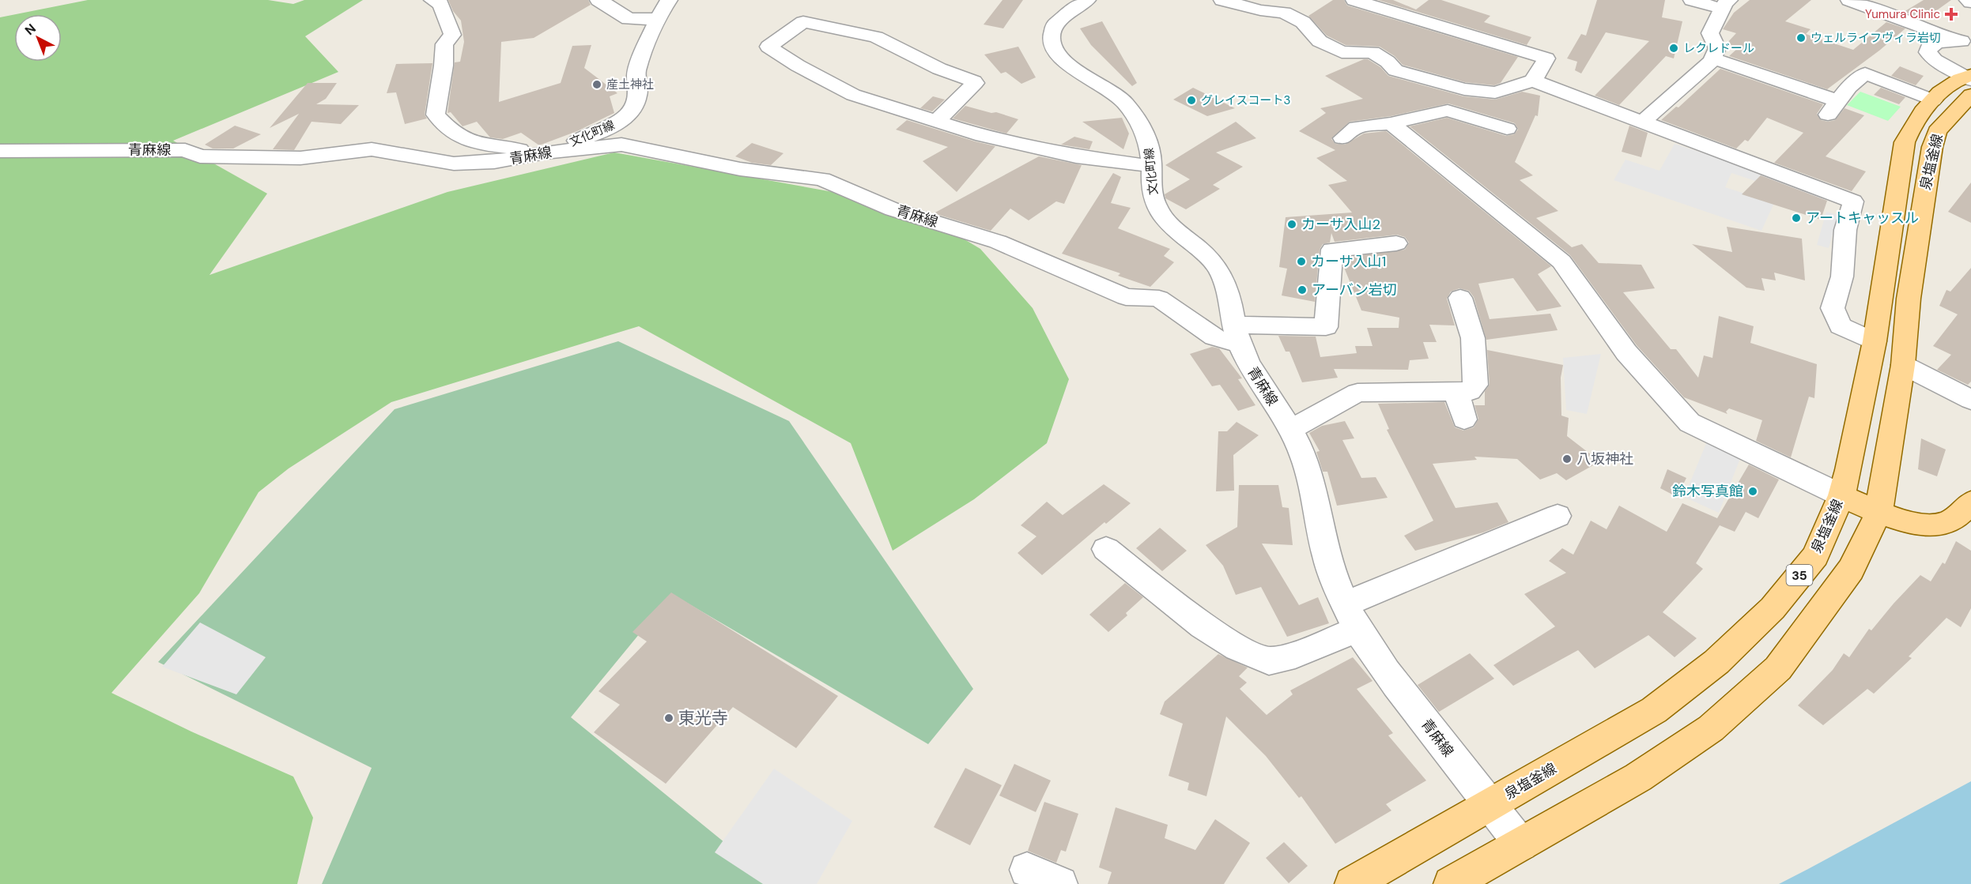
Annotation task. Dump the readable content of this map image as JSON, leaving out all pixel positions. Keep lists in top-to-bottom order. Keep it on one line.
{"streets":{"main road":["泉塩釜線","35"],"street":["文化町線","青麻線"]},"crossings":[["文化町線","青麻線"],["青麻線","泉塩釜線"]],"places":{"health":["Yumura Clinic"],"other":["ウェルライフヴィラ岩切","レクレドール","産土神社","グレイスコート3","アートキャッスル","カーサ入山2","カーサ入山1","アーバン岩切","八坂神社","鈴木写真館","東光寺"]},"north":"top left"}
